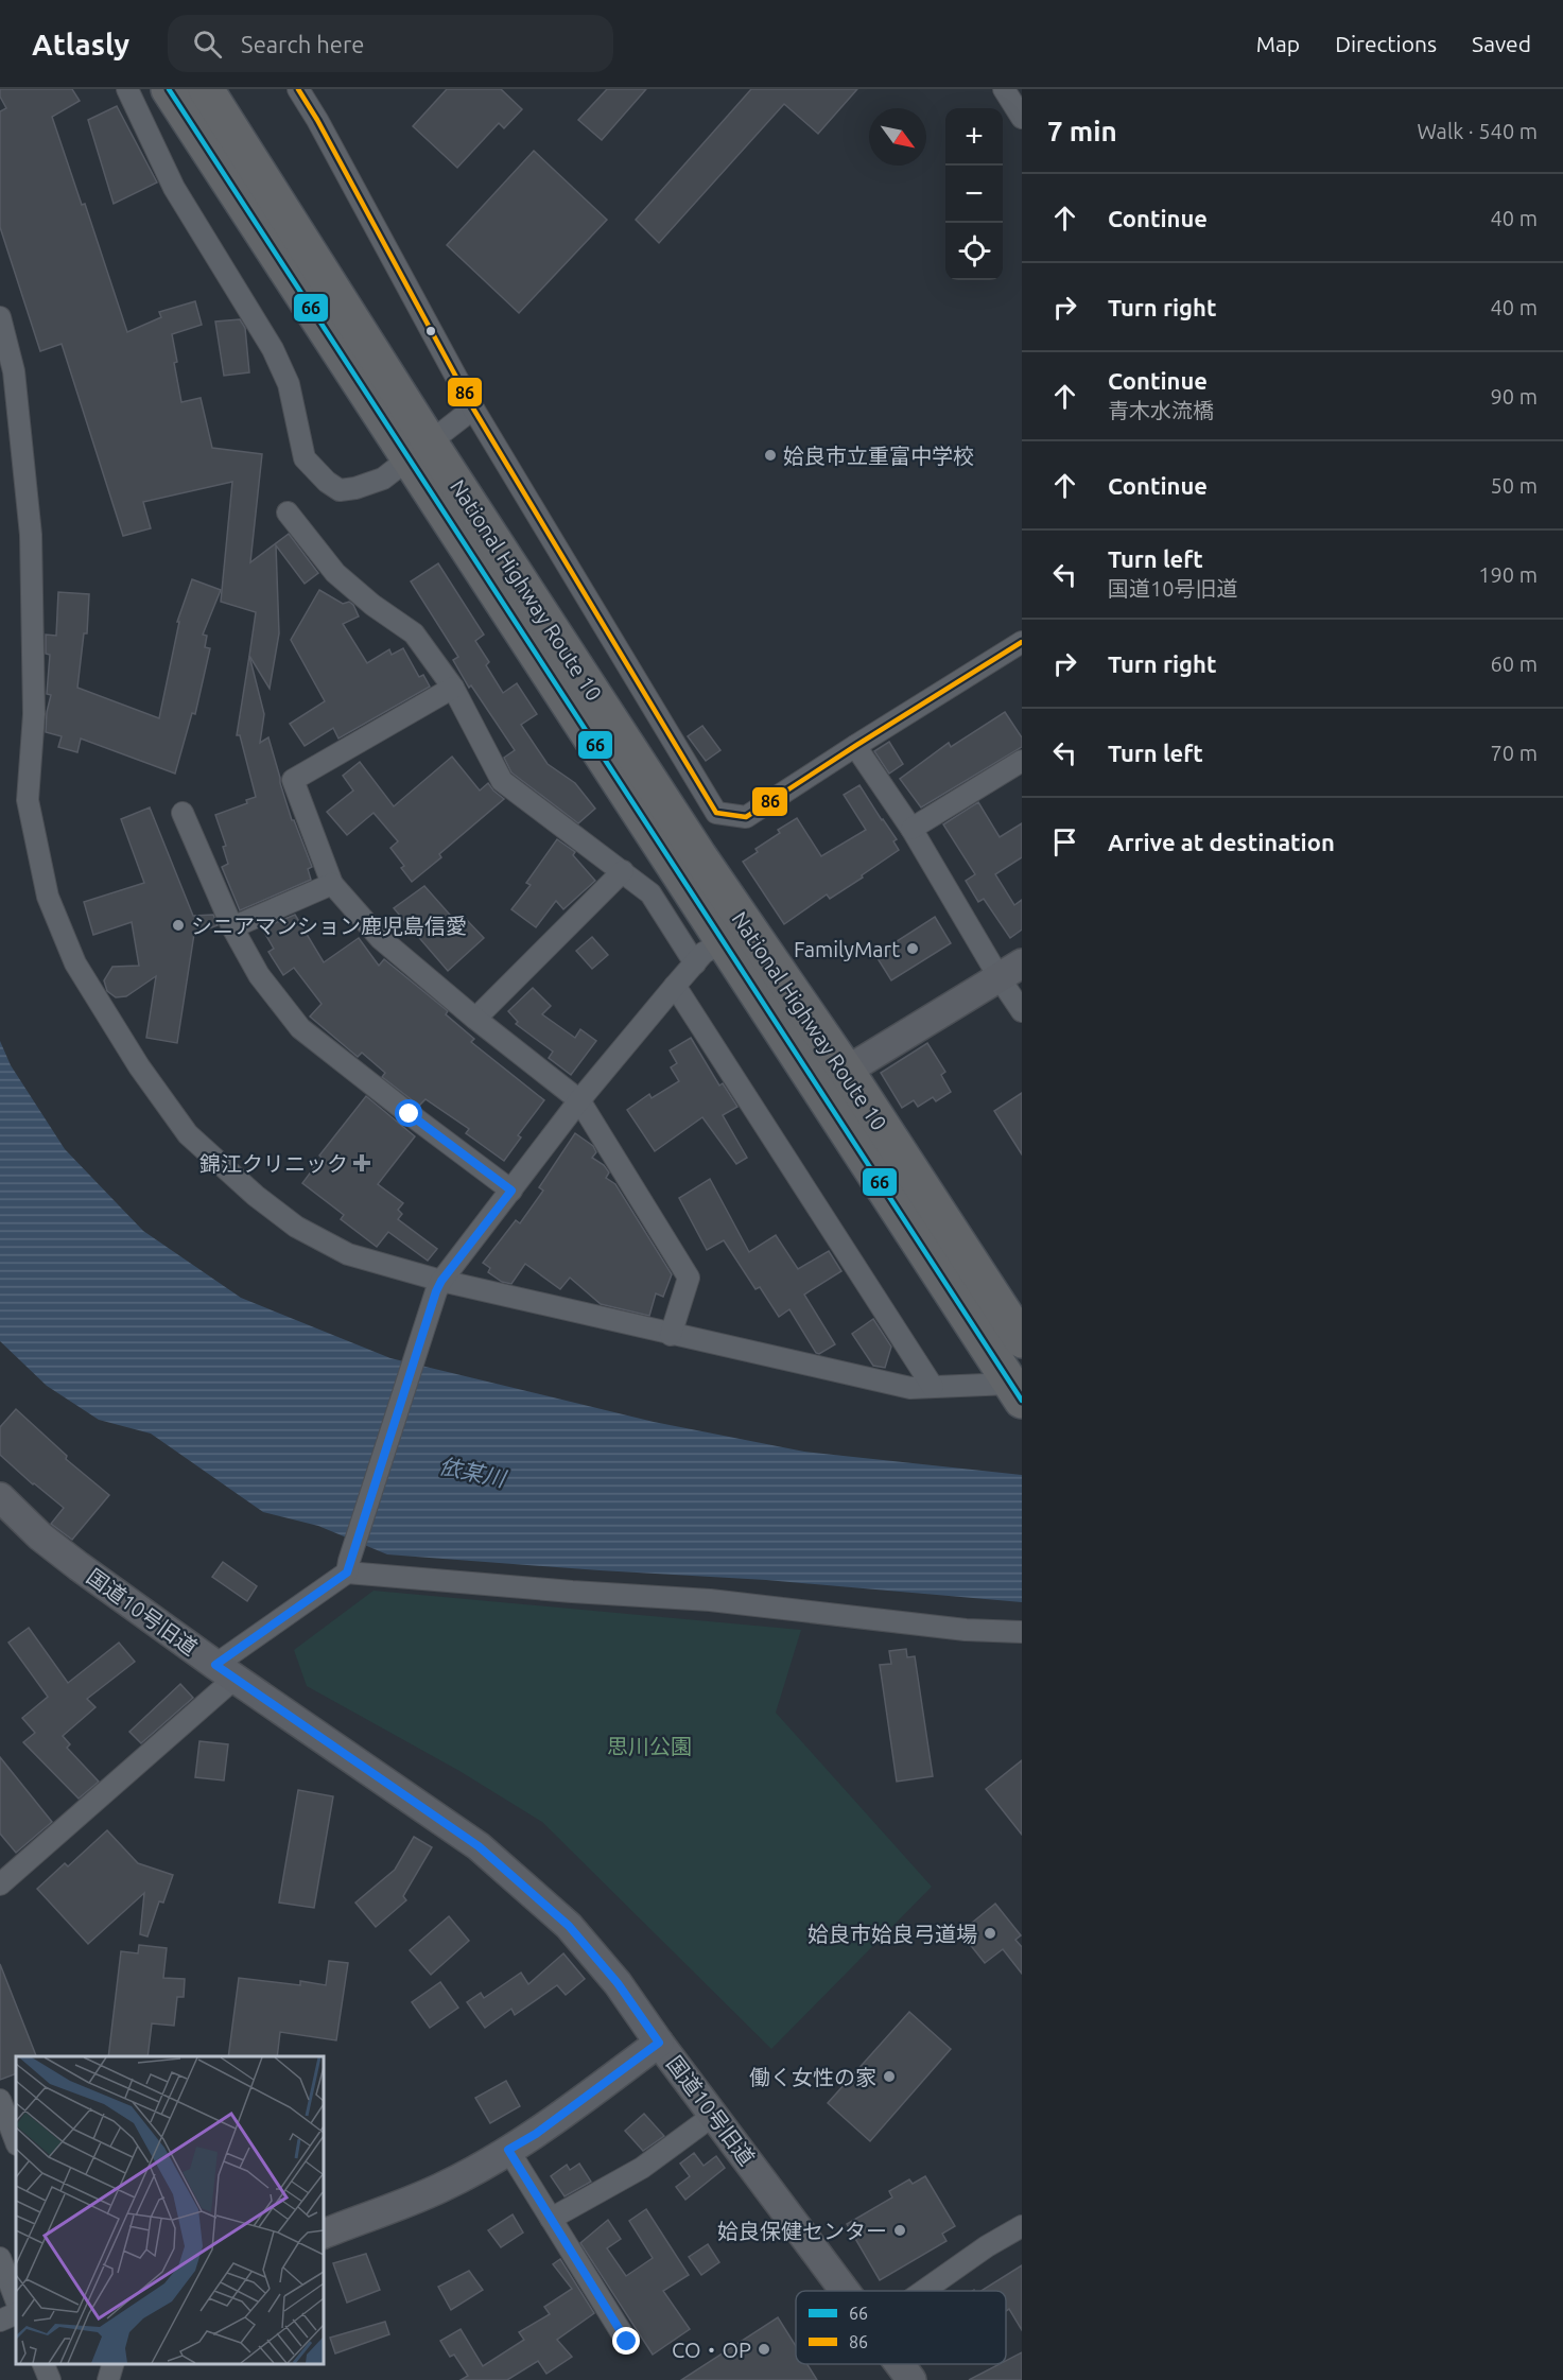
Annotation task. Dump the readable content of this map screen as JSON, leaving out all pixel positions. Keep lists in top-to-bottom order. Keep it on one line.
{"streets":{"highway":["National Highway Route 10"],"street":["国道10号旧道"]},"water":["依某川"],"parks":["思川公園"],"places":{"other":["姶良市立重富中学校","シニアマンション鹿児島信愛","FamilyMart","姶良市姶良弓道場","働く女性の家","姶良保健センター","CO・OP"],"health":["錦江クリニック"]},"lines":["transit line 66","transit line 86"],"legend":["66","86"],"north":"bottom right","page":{"header":"Atlasly","search":"Search here","nav":["Map","Directions","Saved"],"heading":["7 min","Walk · 540 m"],"map_buttons":["+","−"],"list":[["Continue","40 m"],["Turn right","40 m"],["Continue","青木水流橋","90 m"],["Continue","50 m"],["Turn left","国道10号旧道","190 m"],["Turn right","60 m"],["Turn left","70 m"],"Arrive at destination"]}}
